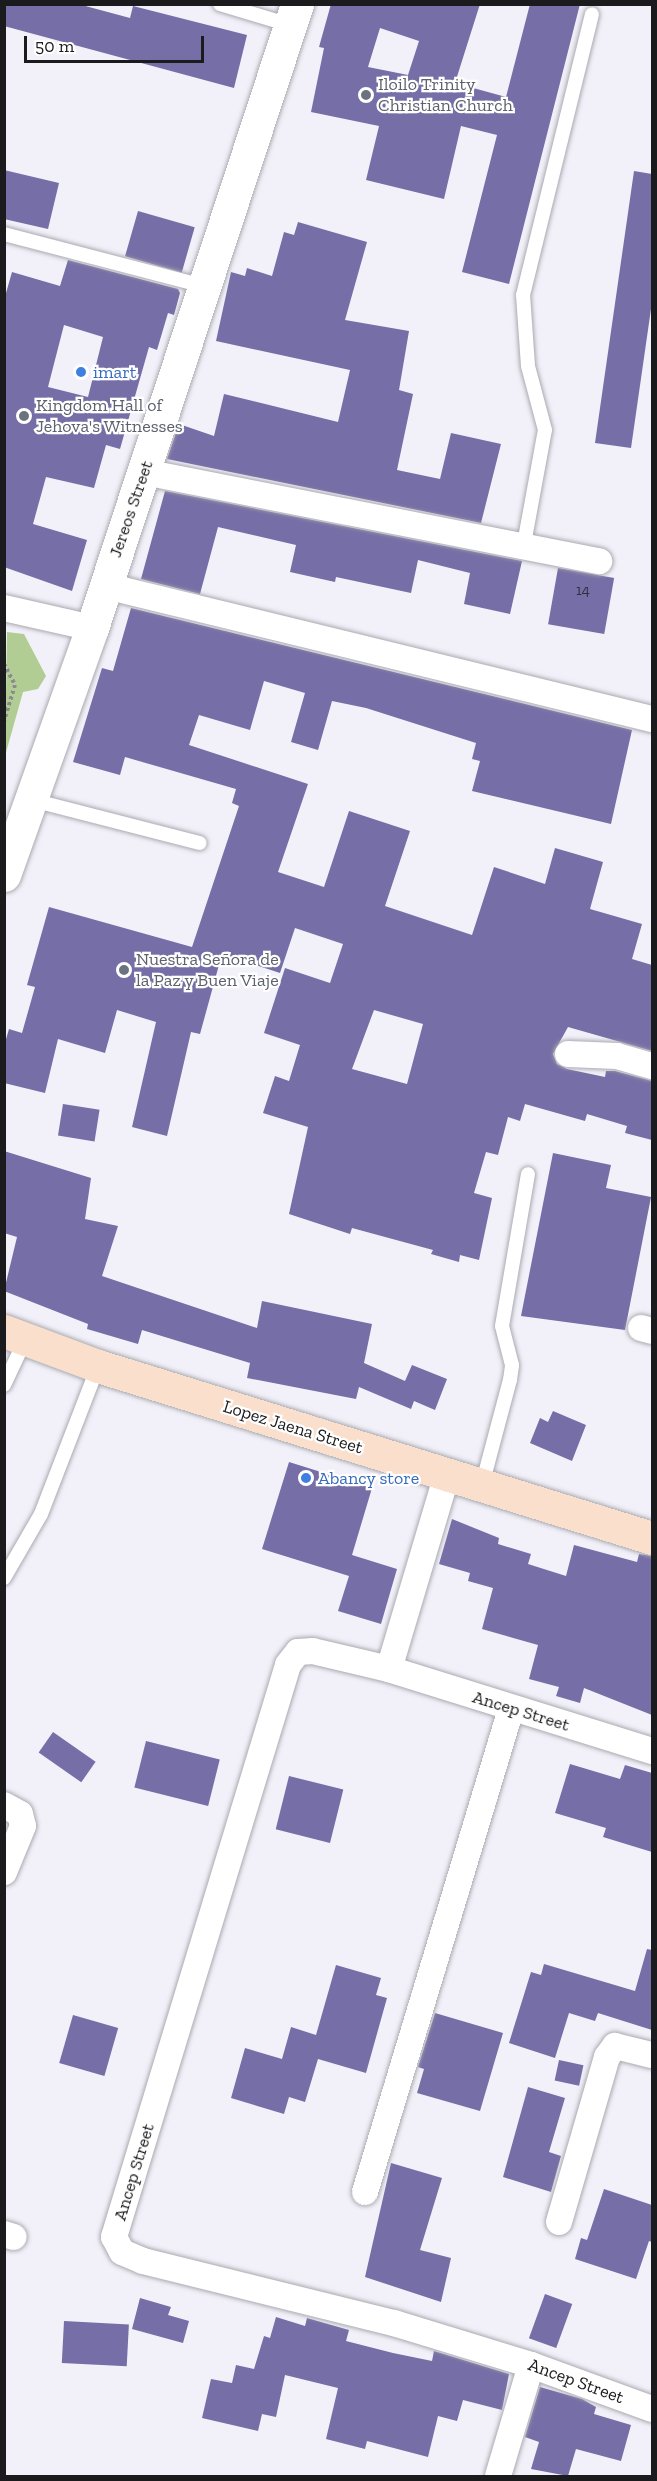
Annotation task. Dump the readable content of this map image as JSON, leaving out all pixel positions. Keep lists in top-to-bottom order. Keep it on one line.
{"streets":{"main road":["Lopez Jaena Street"],"street":["Jereos Street","Ancep Street"]},"places":["Iloilo Trinity Christian Church","imart","Kingdom Hall of Jehova's Witnesses","Nuestra Señora de la Paz y Buen Viaje","Abancy store"],"house_numbers":["14"],"scale_bar":"50 m"}
